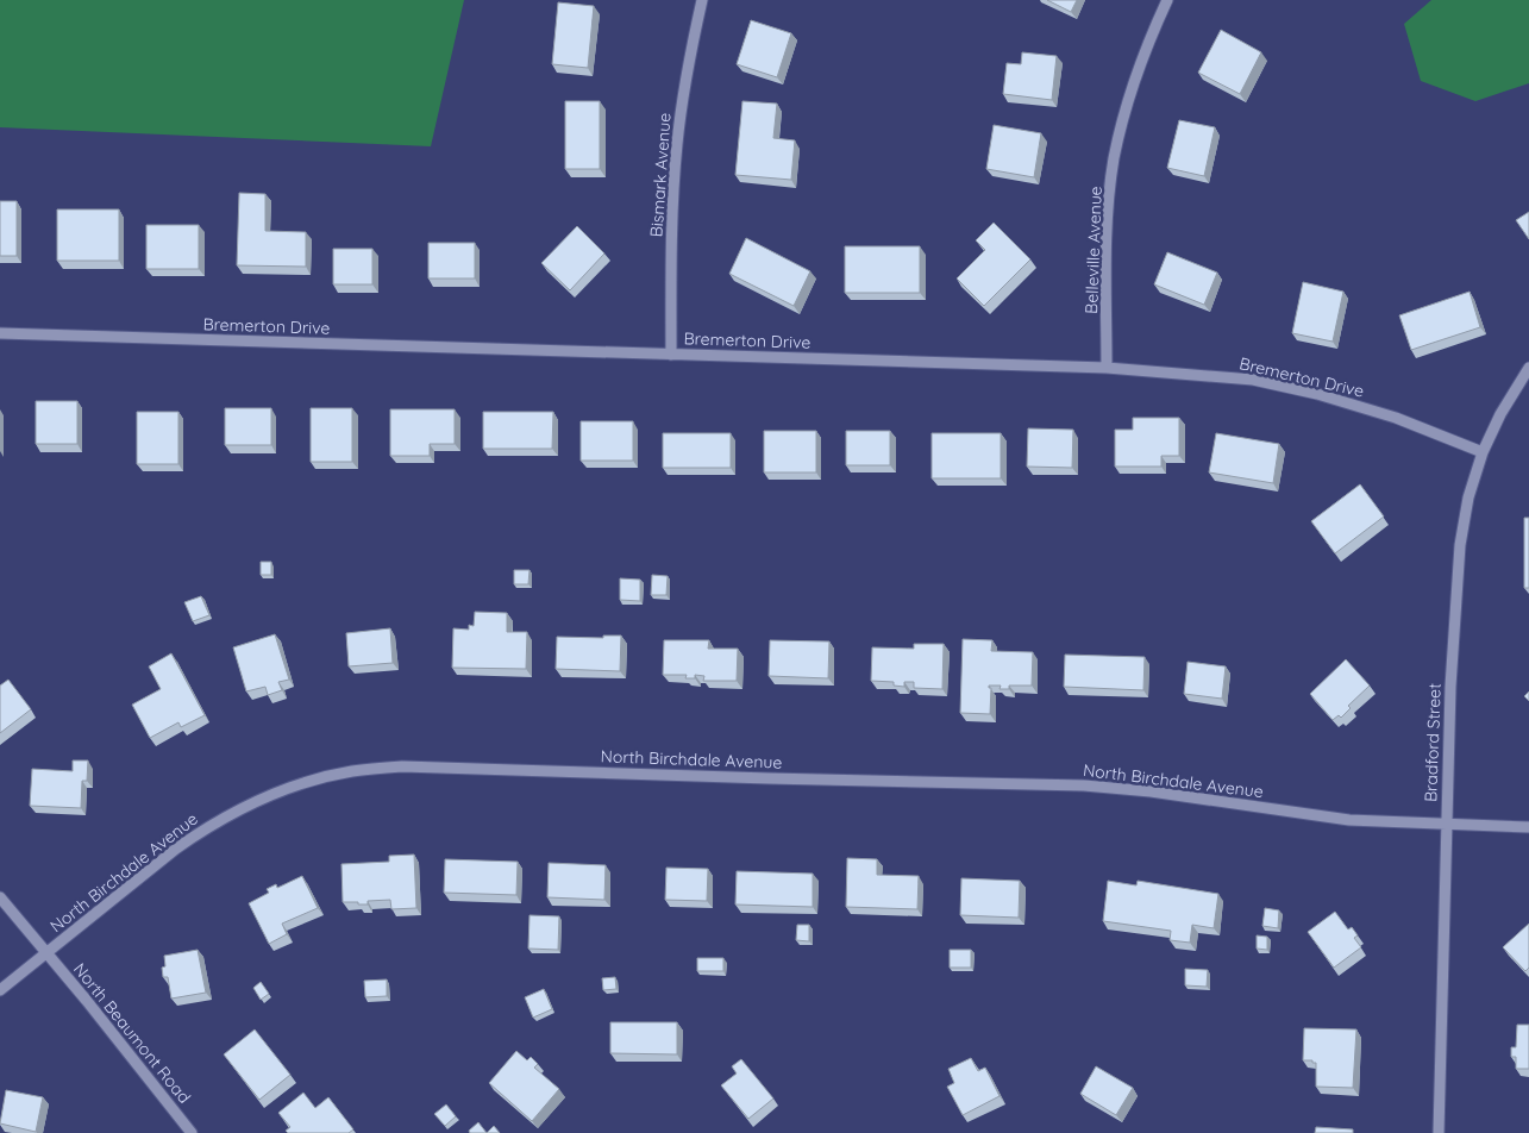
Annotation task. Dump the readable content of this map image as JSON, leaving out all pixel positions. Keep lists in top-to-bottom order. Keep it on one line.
{"streets":{"street":["Bismark Avenue","Belleville Avenue","Bremerton Drive","Bradford Street","North Birchdale Avenue","North Beaumont Road"]},"crossings":[["Bismark Avenue","Bremerton Drive"],["Belleville Avenue","Bremerton Drive"],["Bremerton Drive","Bradford Street"],["Bradford Street","North Birchdale Avenue"],["North Birchdale Avenue","North Beaumont Road"]]}
